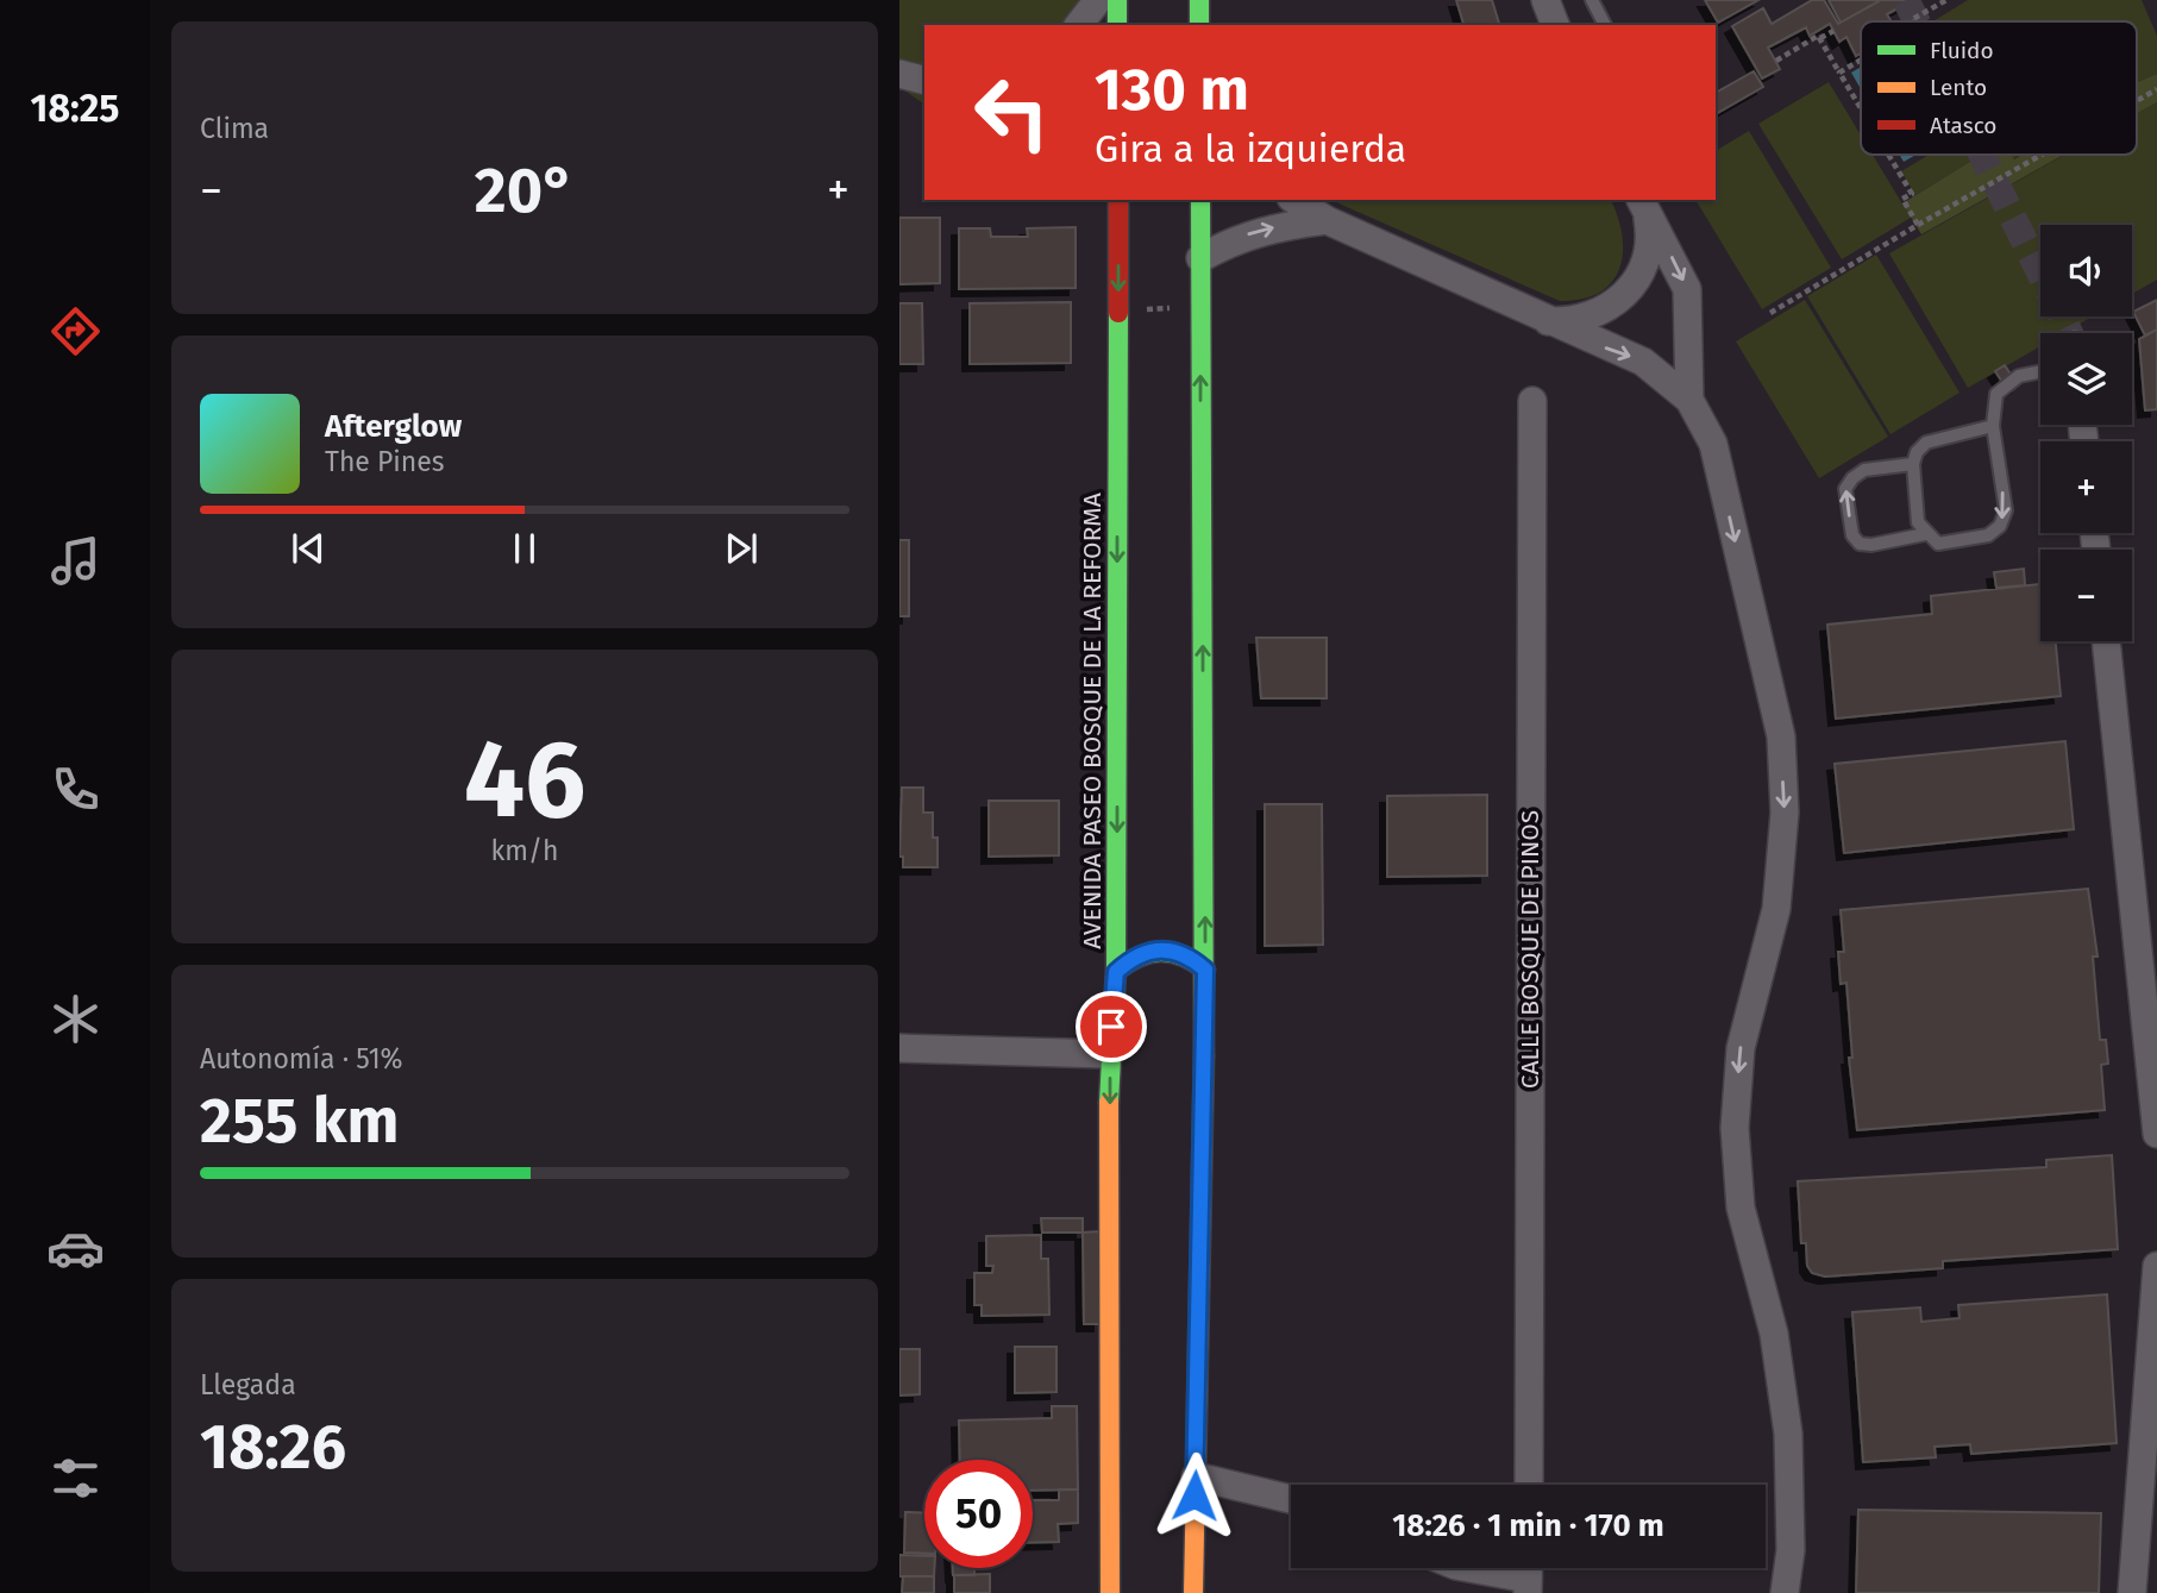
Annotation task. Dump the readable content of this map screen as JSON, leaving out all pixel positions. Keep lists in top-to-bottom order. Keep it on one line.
{"streets":{"main road":["AVENIDA PASEO BOSQUE DE LA REFORMA"],"street":["CALLE BOSQUE DE PINOS"]},"legend":["Fluido","Lento","Atasco"],"page":{"tabs":"18:25","tile":["Clima",["46","km/h"],["Autonomía · 51%","255 km"],["Llegada","18:26"]],"turn":["130 m","Gira a la izquierda"],"heat":["−","20°","+"],"map_buttons":["+","−"],"song":["Afterglow","The Pines"],"limit":"50","trip":"18:26 · 1 min · 170 m"}}
